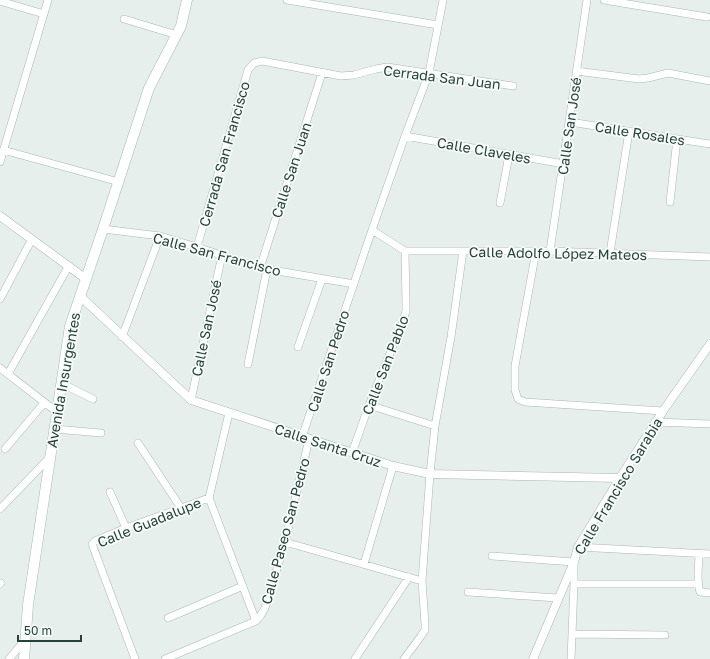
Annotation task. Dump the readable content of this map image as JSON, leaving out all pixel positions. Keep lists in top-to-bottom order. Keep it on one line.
{"streets":{"main road":["Avenida Insurgentes"],"street":["Cerrada San Juan","Calle San José","Calle Rosales","Calle Claveles","Cerrada San Francisco","Calle San Juan","Calle Adolfo López Mateos","Calle San Francisco","Calle San Pedro","Calle San Pablo","Calle Santa Cruz","Calle Francisco Sarabia","Calle Guadalupe","Calle Paseo San Pedro"]},"crossings":[["Cerrada San Juan","Cerrada San Francisco"],["Cerrada San Juan","Calle San Juan"],["Cerrada San Juan","Calle San Pedro"],["Calle San José","Calle Rosales"],["Calle San José","Calle Claveles"],["Calle San José","Calle Adolfo López Mateos"],["Calle San José","Calle San Francisco"],["Calle San José","Calle Santa Cruz"],["Calle Claveles","Calle San Pedro"],["Cerrada San Francisco","Calle San Francisco"],["Calle San Juan","Calle San Francisco"],["Calle Adolfo López Mateos","Calle San Pablo"],["Calle San Francisco","Calle San Pedro"],["Calle San Francisco","Avenida Insurgentes"],["Calle San Pedro","Calle Santa Cruz"],["Calle San Pedro","Calle Paseo San Pedro"],["Calle San Pablo","Calle Santa Cruz"],["Avenida Insurgentes","Calle Santa Cruz"],["Calle Santa Cruz","Calle Francisco Sarabia"],["Calle Santa Cruz","Calle Guadalupe"],["Calle Santa Cruz","Calle Paseo San Pedro"],["Calle Guadalupe","Calle Paseo San Pedro"]],"scale_bar":"50 m"}
